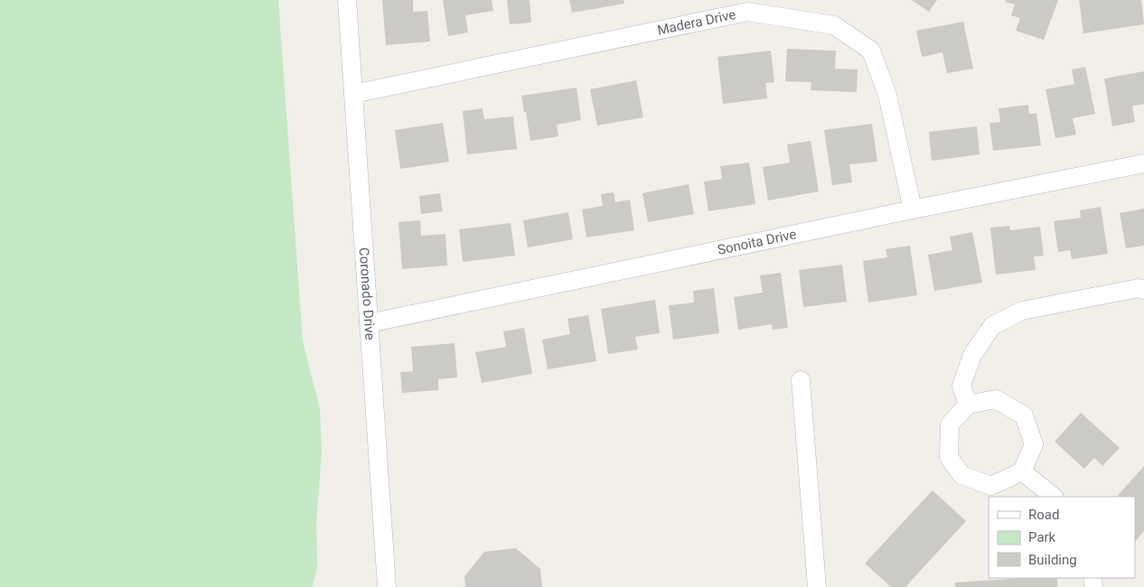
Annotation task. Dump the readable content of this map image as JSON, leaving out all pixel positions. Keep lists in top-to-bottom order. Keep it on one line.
{"streets":{"street":["Madera Drive","Sonoita Drive","Coronado Drive"]},"crossings":[["Madera Drive","Sonoita Drive"],["Madera Drive","Coronado Drive"],["Sonoita Drive","Coronado Drive"]],"legend":["Road","Park","Building"]}
